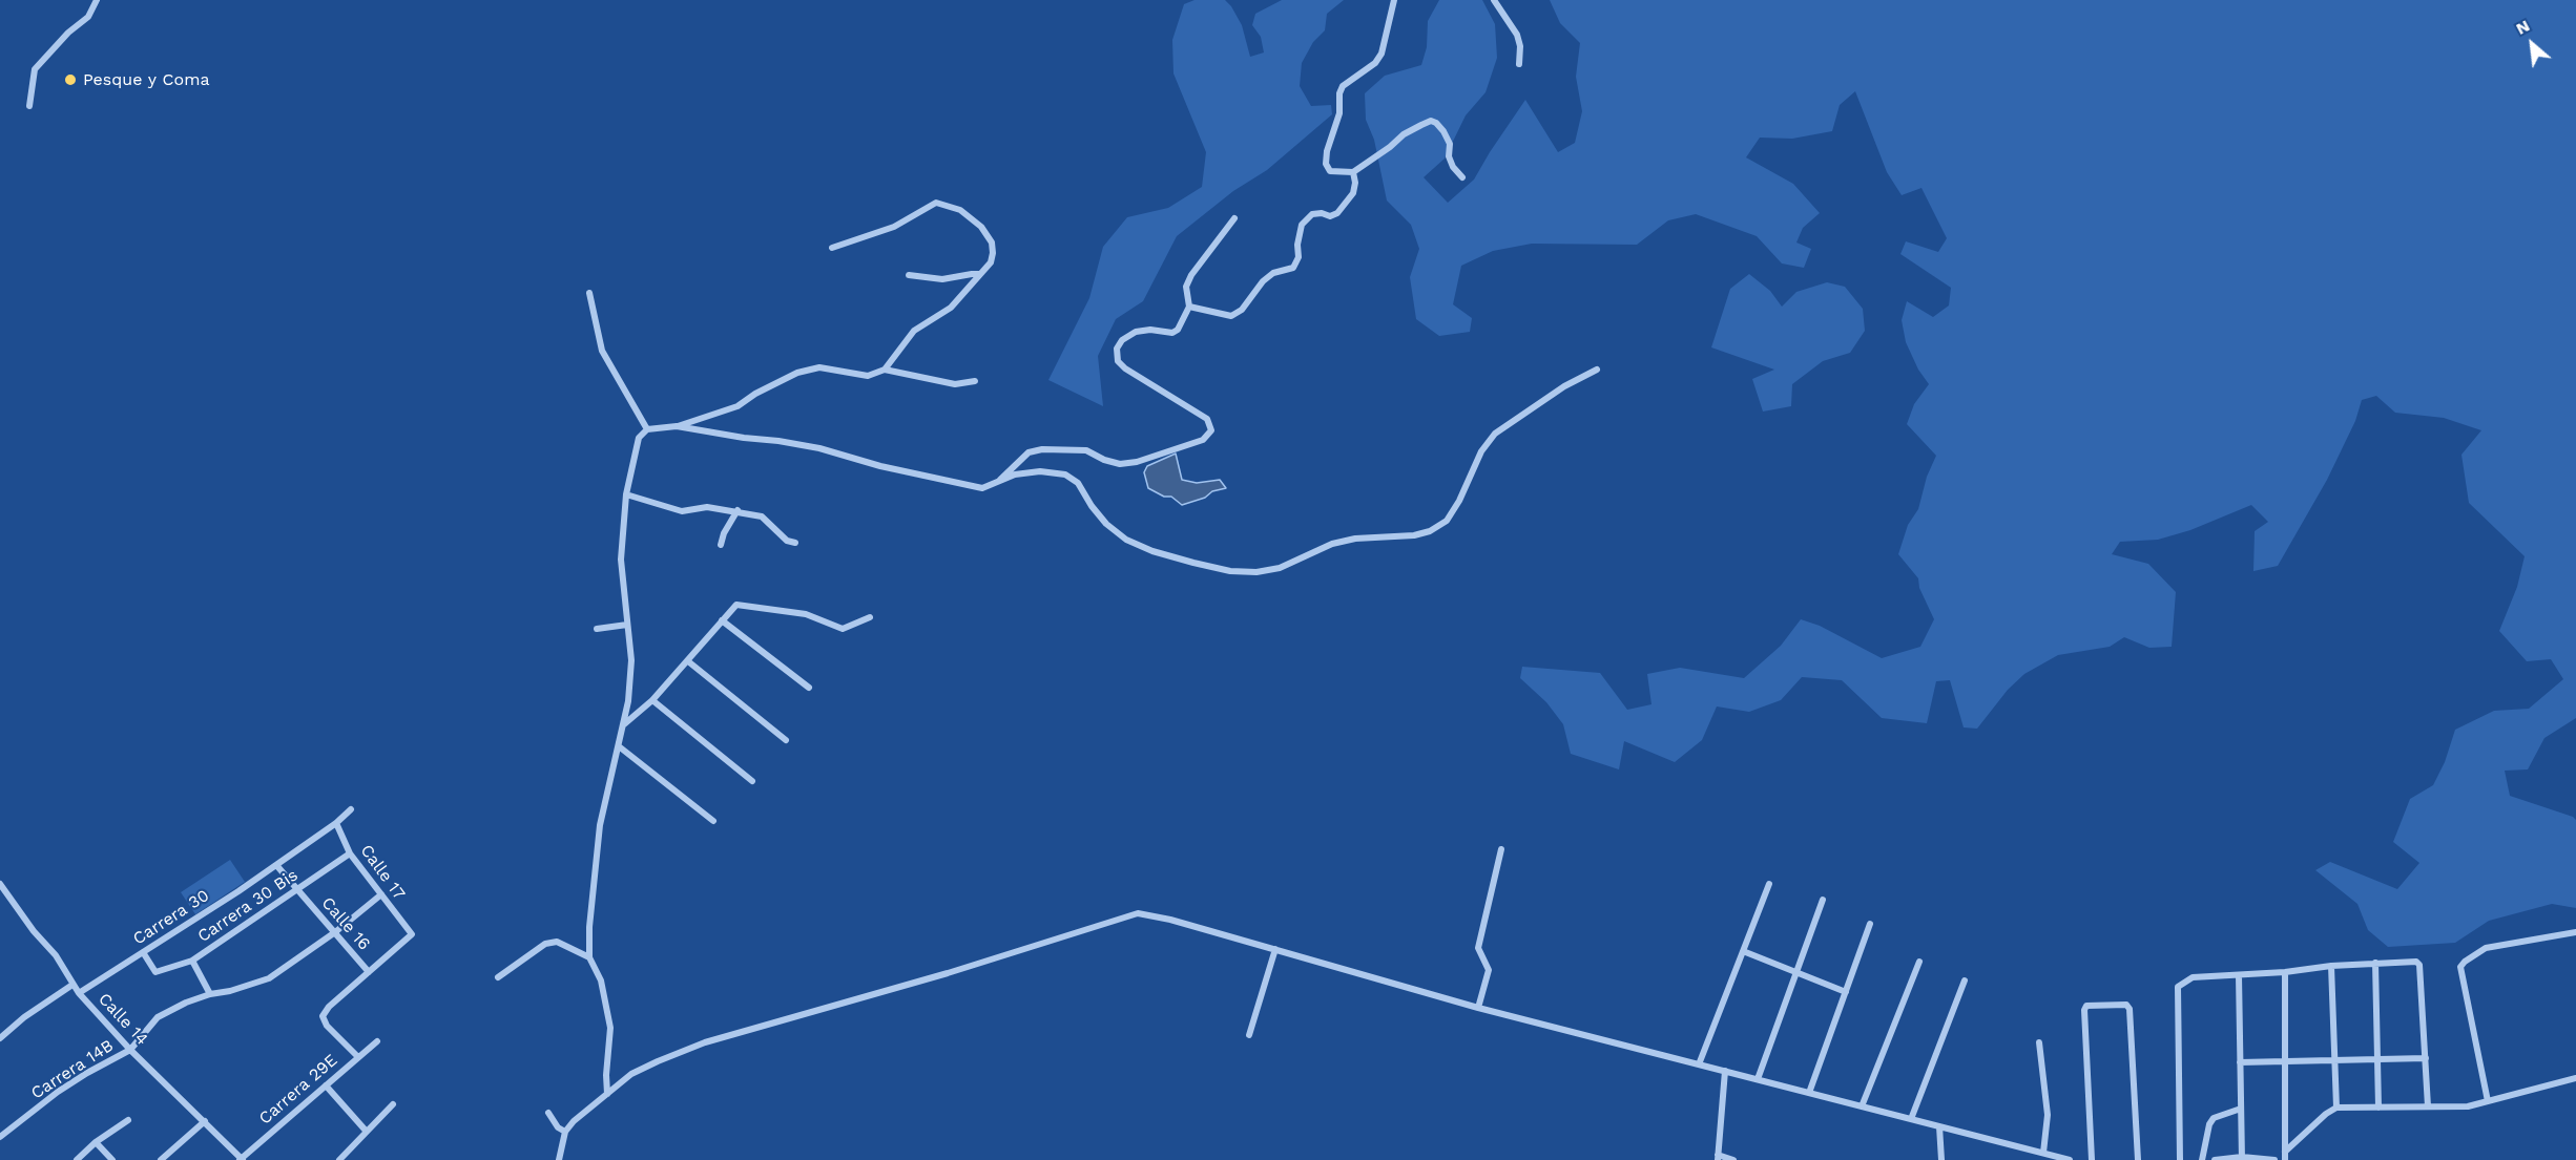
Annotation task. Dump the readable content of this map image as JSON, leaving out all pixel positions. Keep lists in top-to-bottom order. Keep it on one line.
{"streets":{"street":["Calle 17","Carrera 30 Bis","Carrera 30","Calle 16","Calle 14","Carrera 14B","Carrera 29E"]},"crossings":[["Calle 17","Carrera 30 Bis"],["Calle 17","Carrera 30"],["Calle 17","Calle 16"],["Carrera 30 Bis","Carrera 30"],["Carrera 30 Bis","Calle 16"],["Carrera 30","Calle 16"],["Carrera 30","Calle 14"],["Calle 14","Carrera 14B"],["Calle 14","Carrera 29E"]],"places":["Pesque y Coma"],"north":"top left"}
